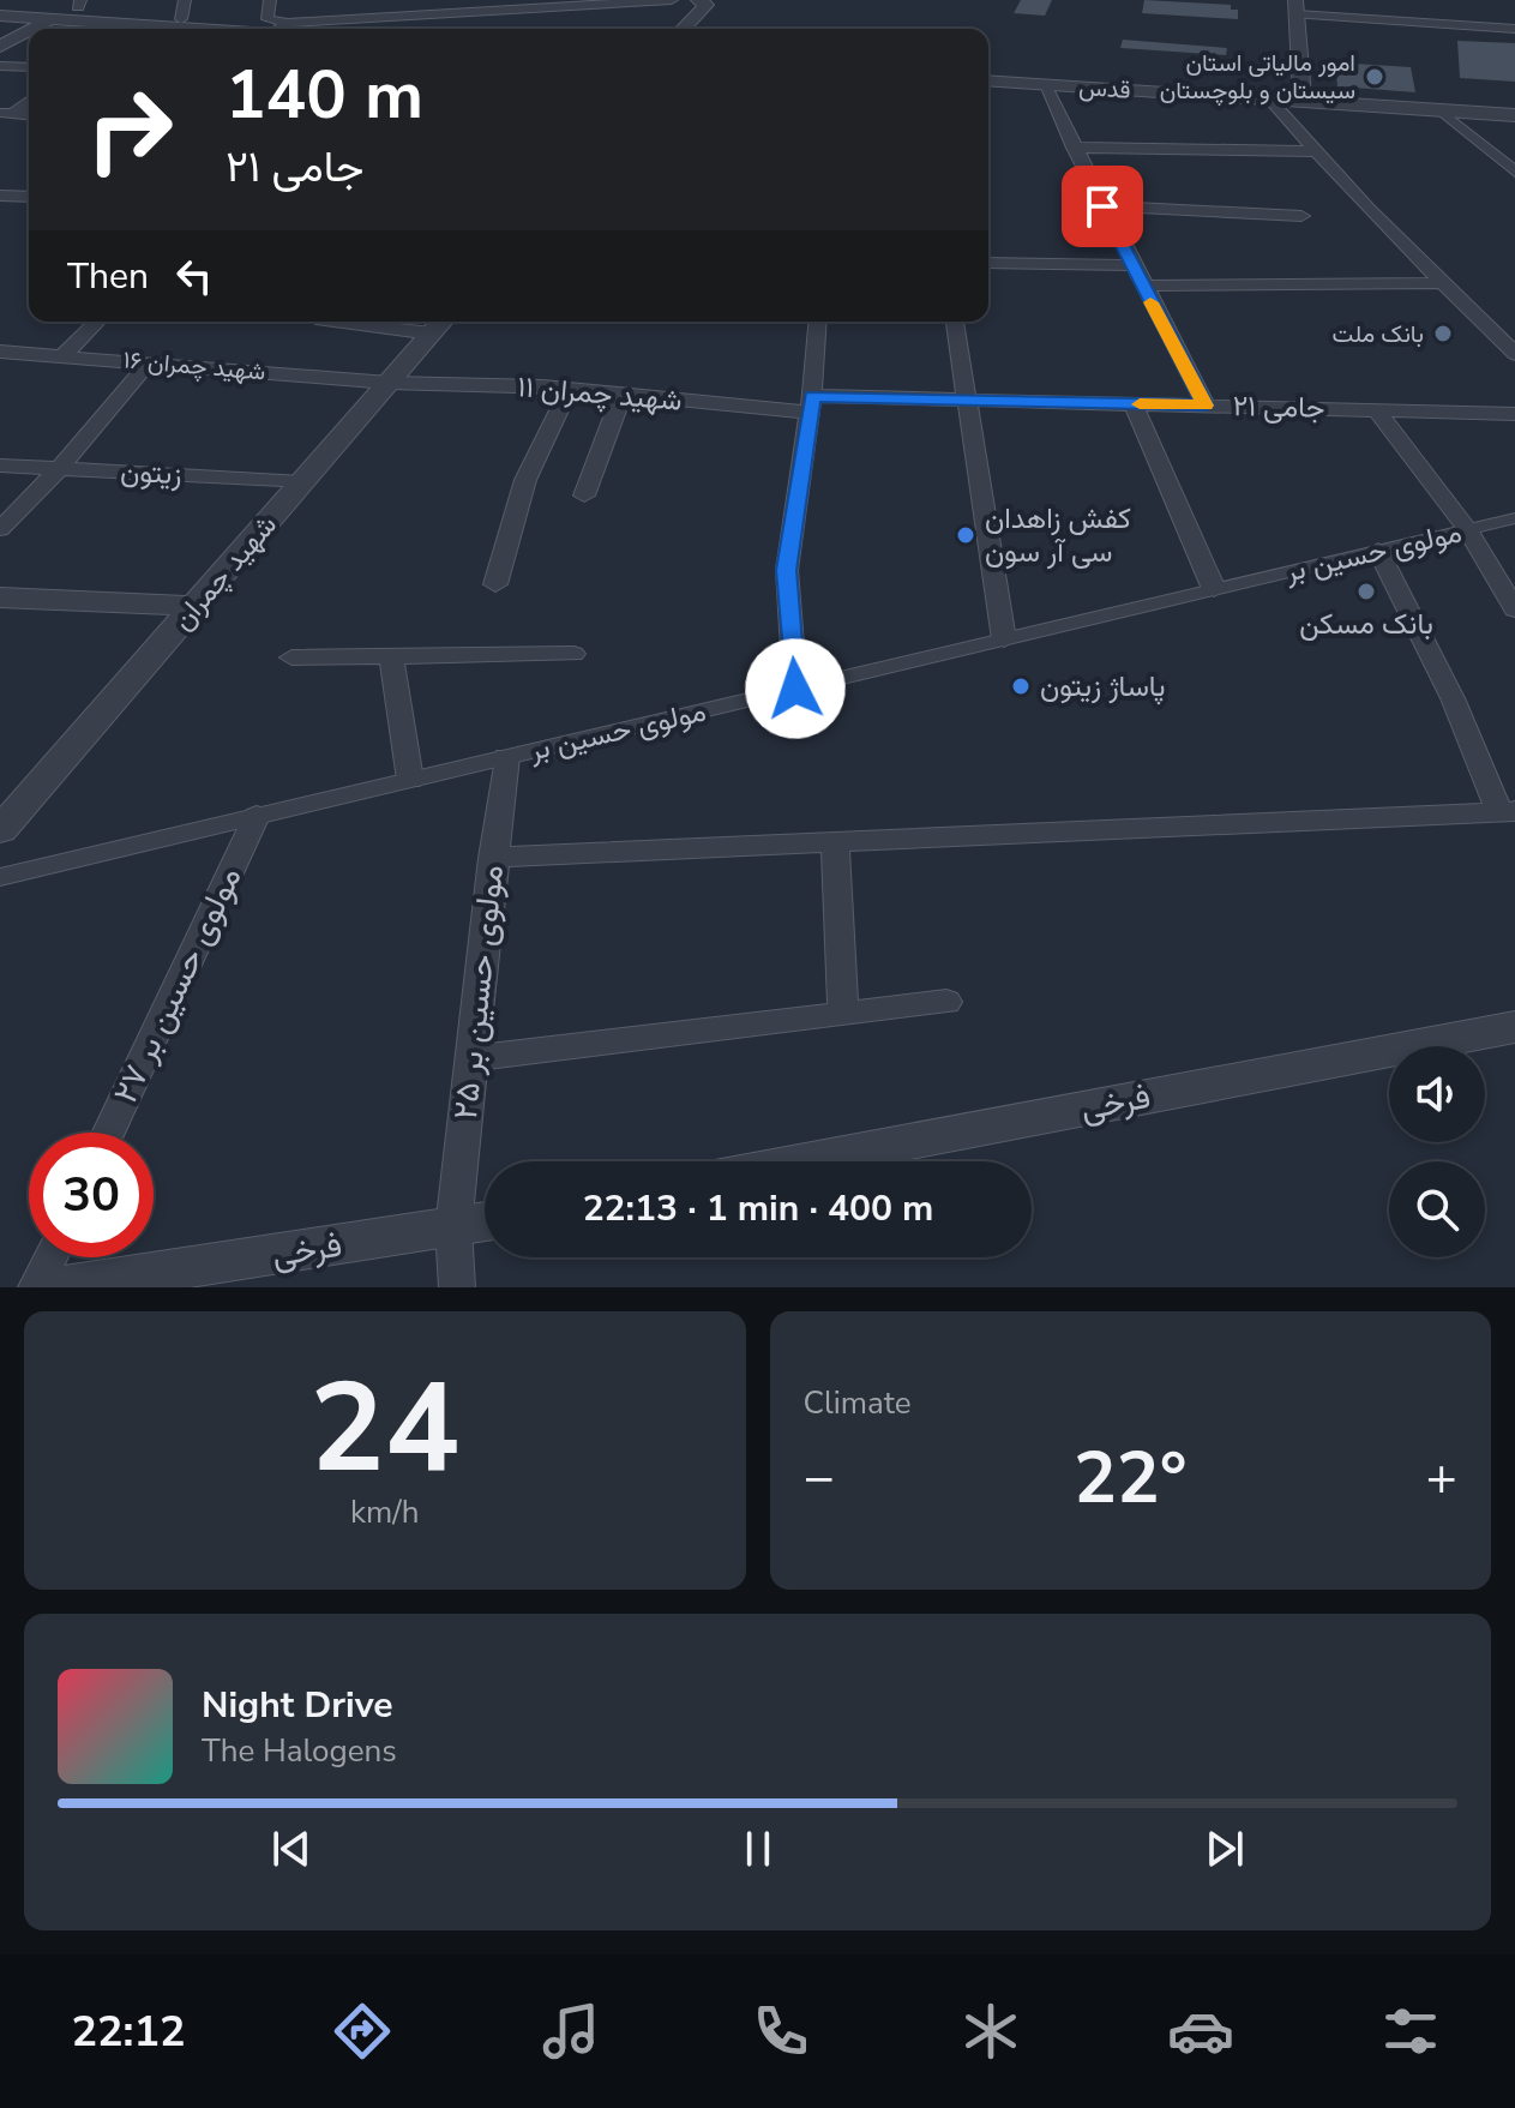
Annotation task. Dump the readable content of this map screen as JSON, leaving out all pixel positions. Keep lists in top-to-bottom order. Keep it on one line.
{"streets":{"street":["قدس","شهید چمران ۱۶","شهید چمران ۱۱","جامی ۲۱","زیتون","مولوی حسین بر","شهید چمران","مولوی حسین بر ۲۷","مولوی حسین بر ۲۵","فرخی"]},"crossings":[["شهید چمران ۱۶","شهید چمران ۱۱"],["شهید چمران ۱۶","شهید چمران"],["شهید چمران ۱۱","جامی ۲۱"],["شهید چمران ۱۱","شهید چمران"],["زیتون","شهید چمران"],["مولوی حسین بر","مولوی حسین بر ۲۷"],["مولوی حسین بر","مولوی حسین بر ۲۵"],["مولوی حسین بر ۲۵","فرخی"]],"places":["امور مالیاتی استان سیستان و بلوچستان","بانک ملت","کفش زاهدان سی آر سون","بانک مسکن","پاساژ زیتون"],"page":{"turn":["140 m","جامی ۲۱"],"then":"Then","limit":"30","trip":"22:13 · 1 min · 400 m","tile":[["24","km/h"],"Climate"],"heat":["−","22°","+"],"song":["Night Drive","The Halogens"],"tabs":"22:12"}}
